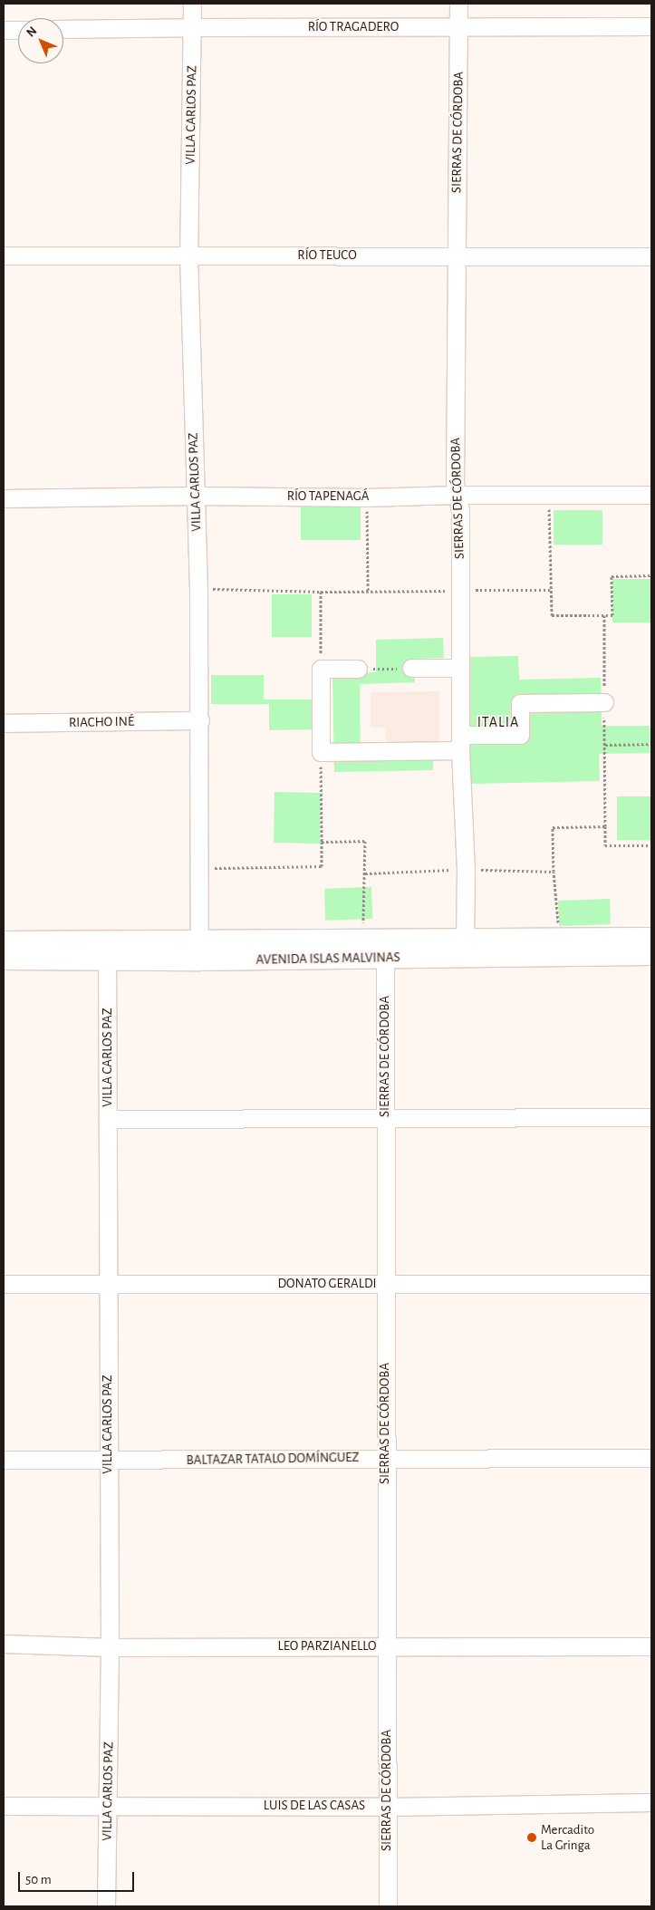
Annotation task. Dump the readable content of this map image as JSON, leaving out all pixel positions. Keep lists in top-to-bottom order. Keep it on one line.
{"streets":{"main road":["AVENIDA ISLAS MALVINAS"],"street":["RÍO TRAGADERO","VILLA CARLOS PAZ","SIERRAS DE CÓRDOBA","RÍO TEUCO","RÍO TAPENAGÁ","RIACHO INÉ","DONATO GERALDI","BALTAZAR TATALO DOMÍNGUEZ","LEO PARZIANELLO","LUIS DE LAS CASAS"]},"crossings":[["RÍO TRAGADERO","VILLA CARLOS PAZ"],["RÍO TRAGADERO","SIERRAS DE CÓRDOBA"],["VILLA CARLOS PAZ","RÍO TEUCO"],["VILLA CARLOS PAZ","RÍO TAPENAGÁ"],["VILLA CARLOS PAZ","RIACHO INÉ"],["VILLA CARLOS PAZ","AVENIDA ISLAS MALVINAS"],["VILLA CARLOS PAZ","DONATO GERALDI"],["VILLA CARLOS PAZ","BALTAZAR TATALO DOMÍNGUEZ"],["VILLA CARLOS PAZ","LEO PARZIANELLO"],["VILLA CARLOS PAZ","LUIS DE LAS CASAS"],["SIERRAS DE CÓRDOBA","RÍO TEUCO"],["SIERRAS DE CÓRDOBA","RÍO TAPENAGÁ"],["SIERRAS DE CÓRDOBA","AVENIDA ISLAS MALVINAS"],["SIERRAS DE CÓRDOBA","DONATO GERALDI"],["SIERRAS DE CÓRDOBA","BALTAZAR TATALO DOMÍNGUEZ"],["SIERRAS DE CÓRDOBA","LEO PARZIANELLO"],["SIERRAS DE CÓRDOBA","LUIS DE LAS CASAS"]],"districts":["ITALIA"],"places":["Mercadito La Gringa"],"scale_bar":"50 m","north":"top left"}
